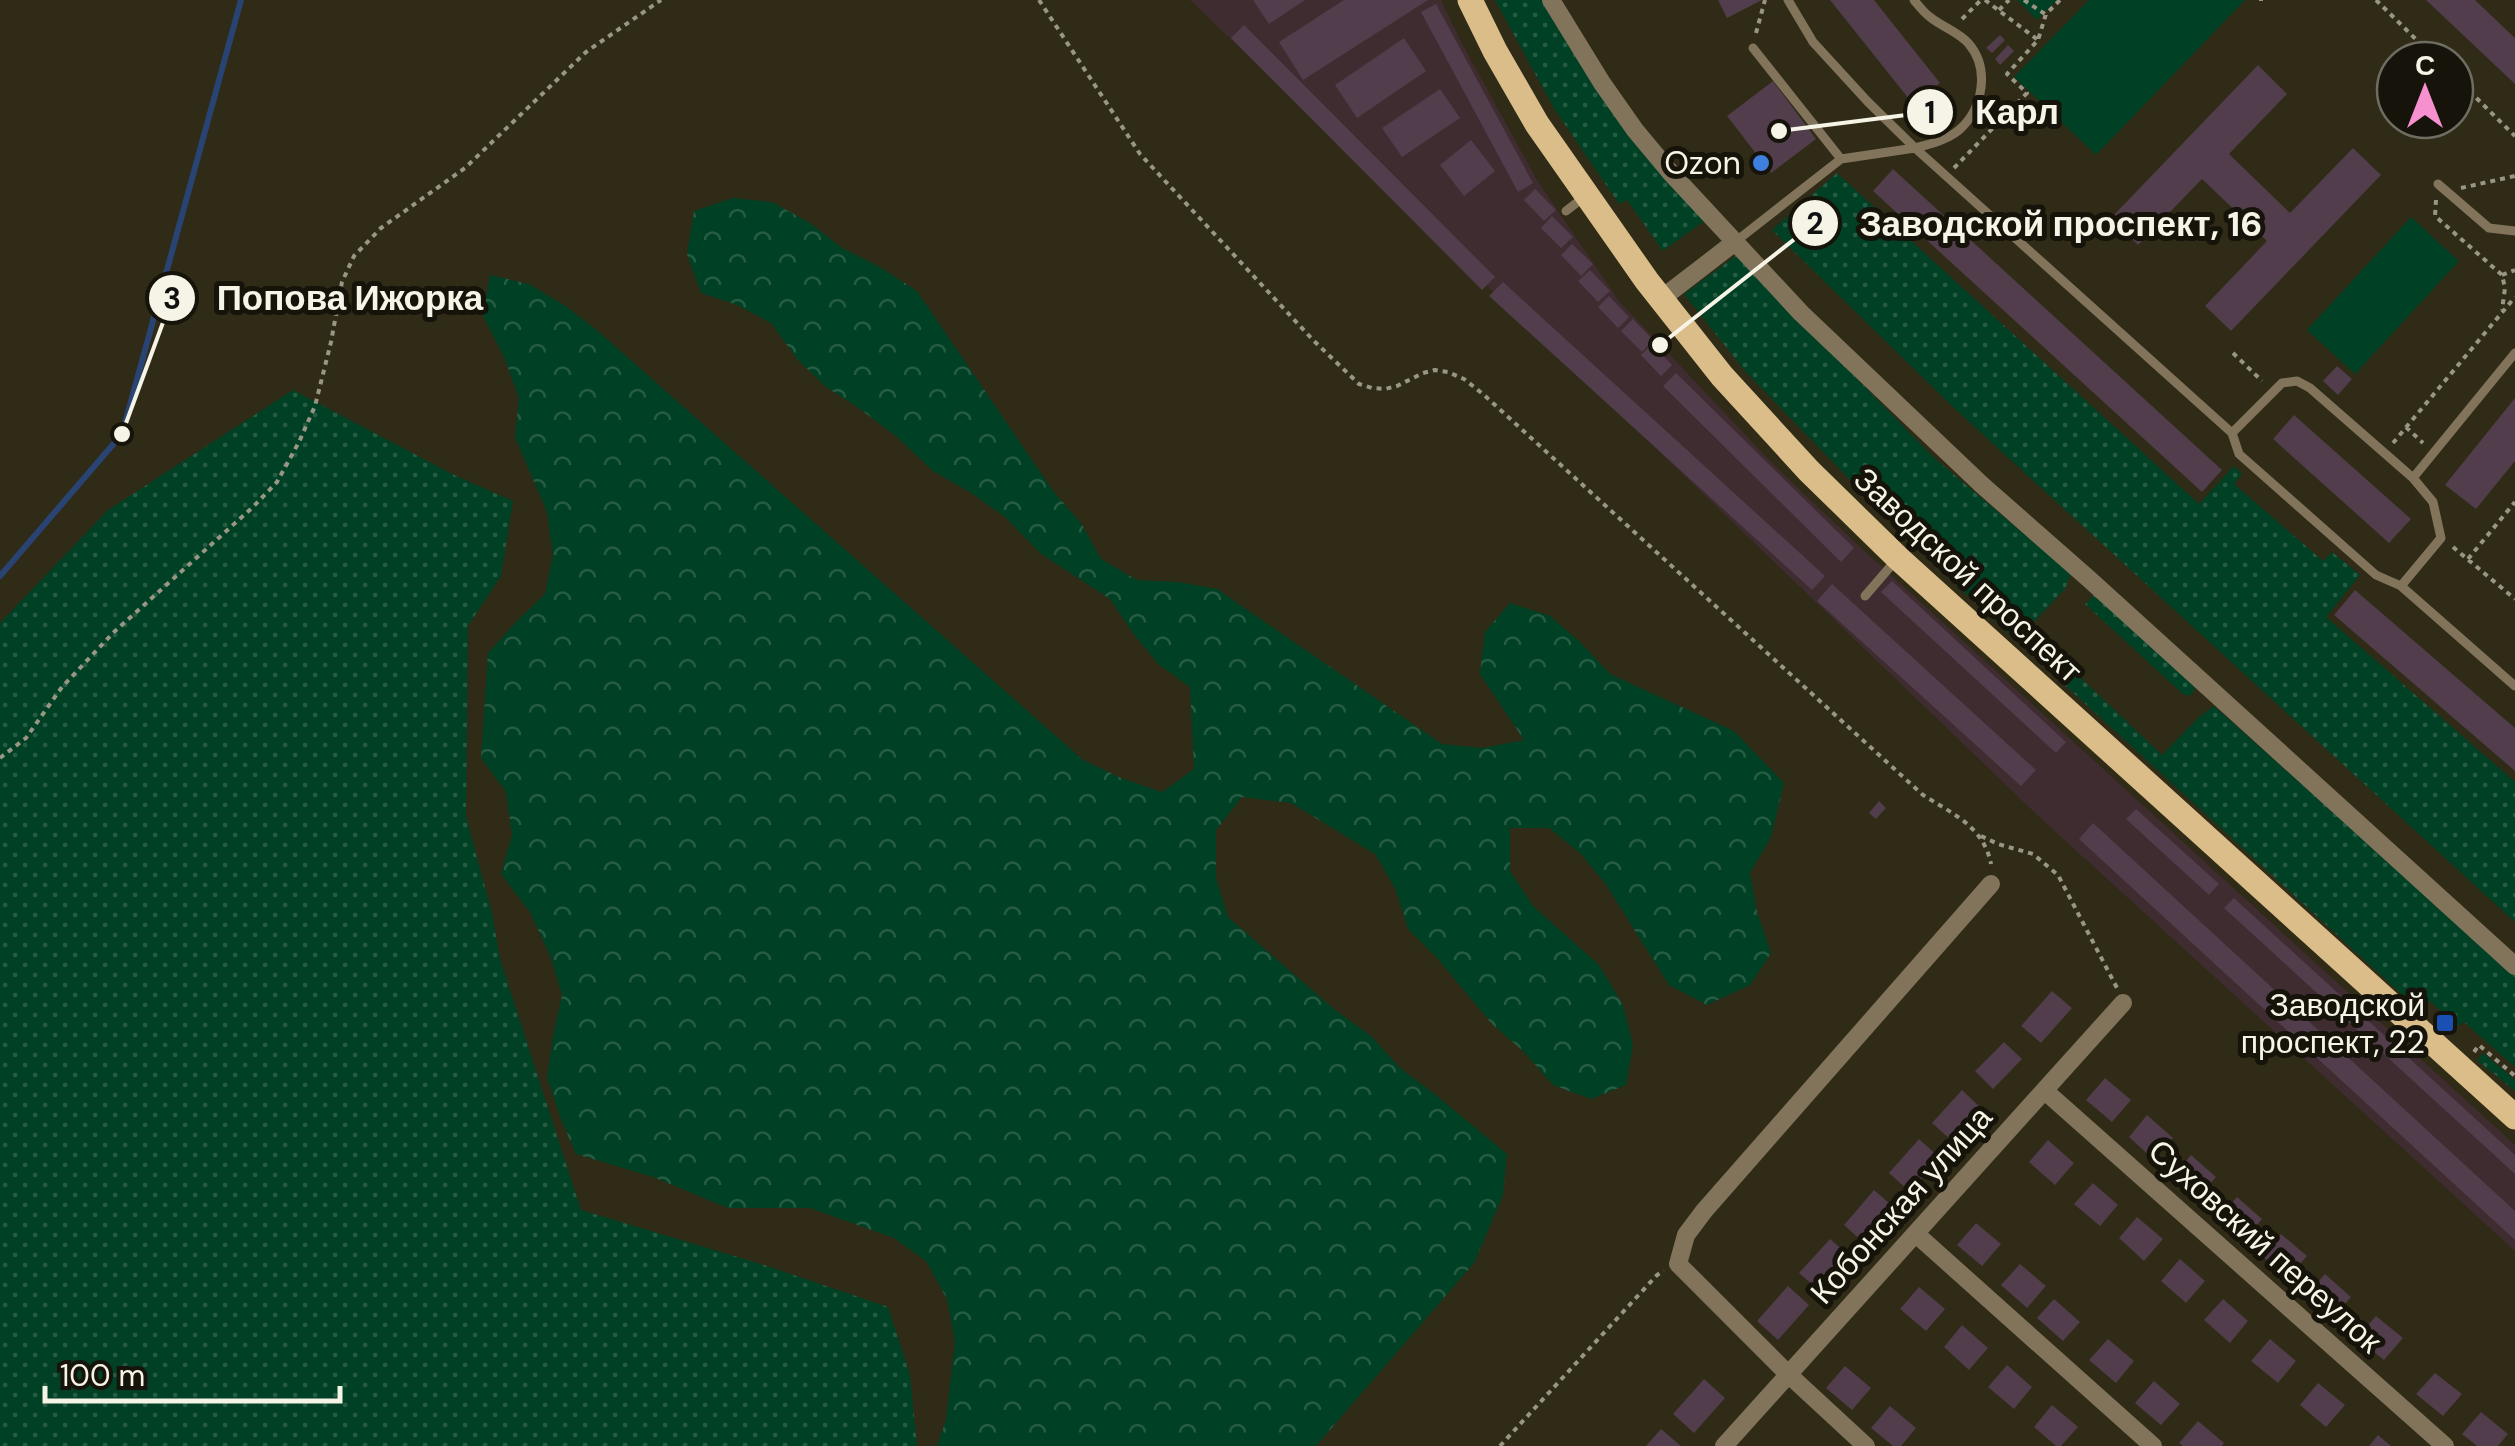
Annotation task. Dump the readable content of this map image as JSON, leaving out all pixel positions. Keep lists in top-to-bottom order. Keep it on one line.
{"streets":{"main road":["Заводской проспект"],"street":["Кобонская улица","Суховский переулок"]},"crossings":[["Кобонская улица","Суховский переулок"]],"places":{"other":["Карл","Ozon","Заводской проспект, 16","Попова Ижорка"],"transit":["Заводской проспект, 22"]},"scale_bar":"100 m","north":"top"}
